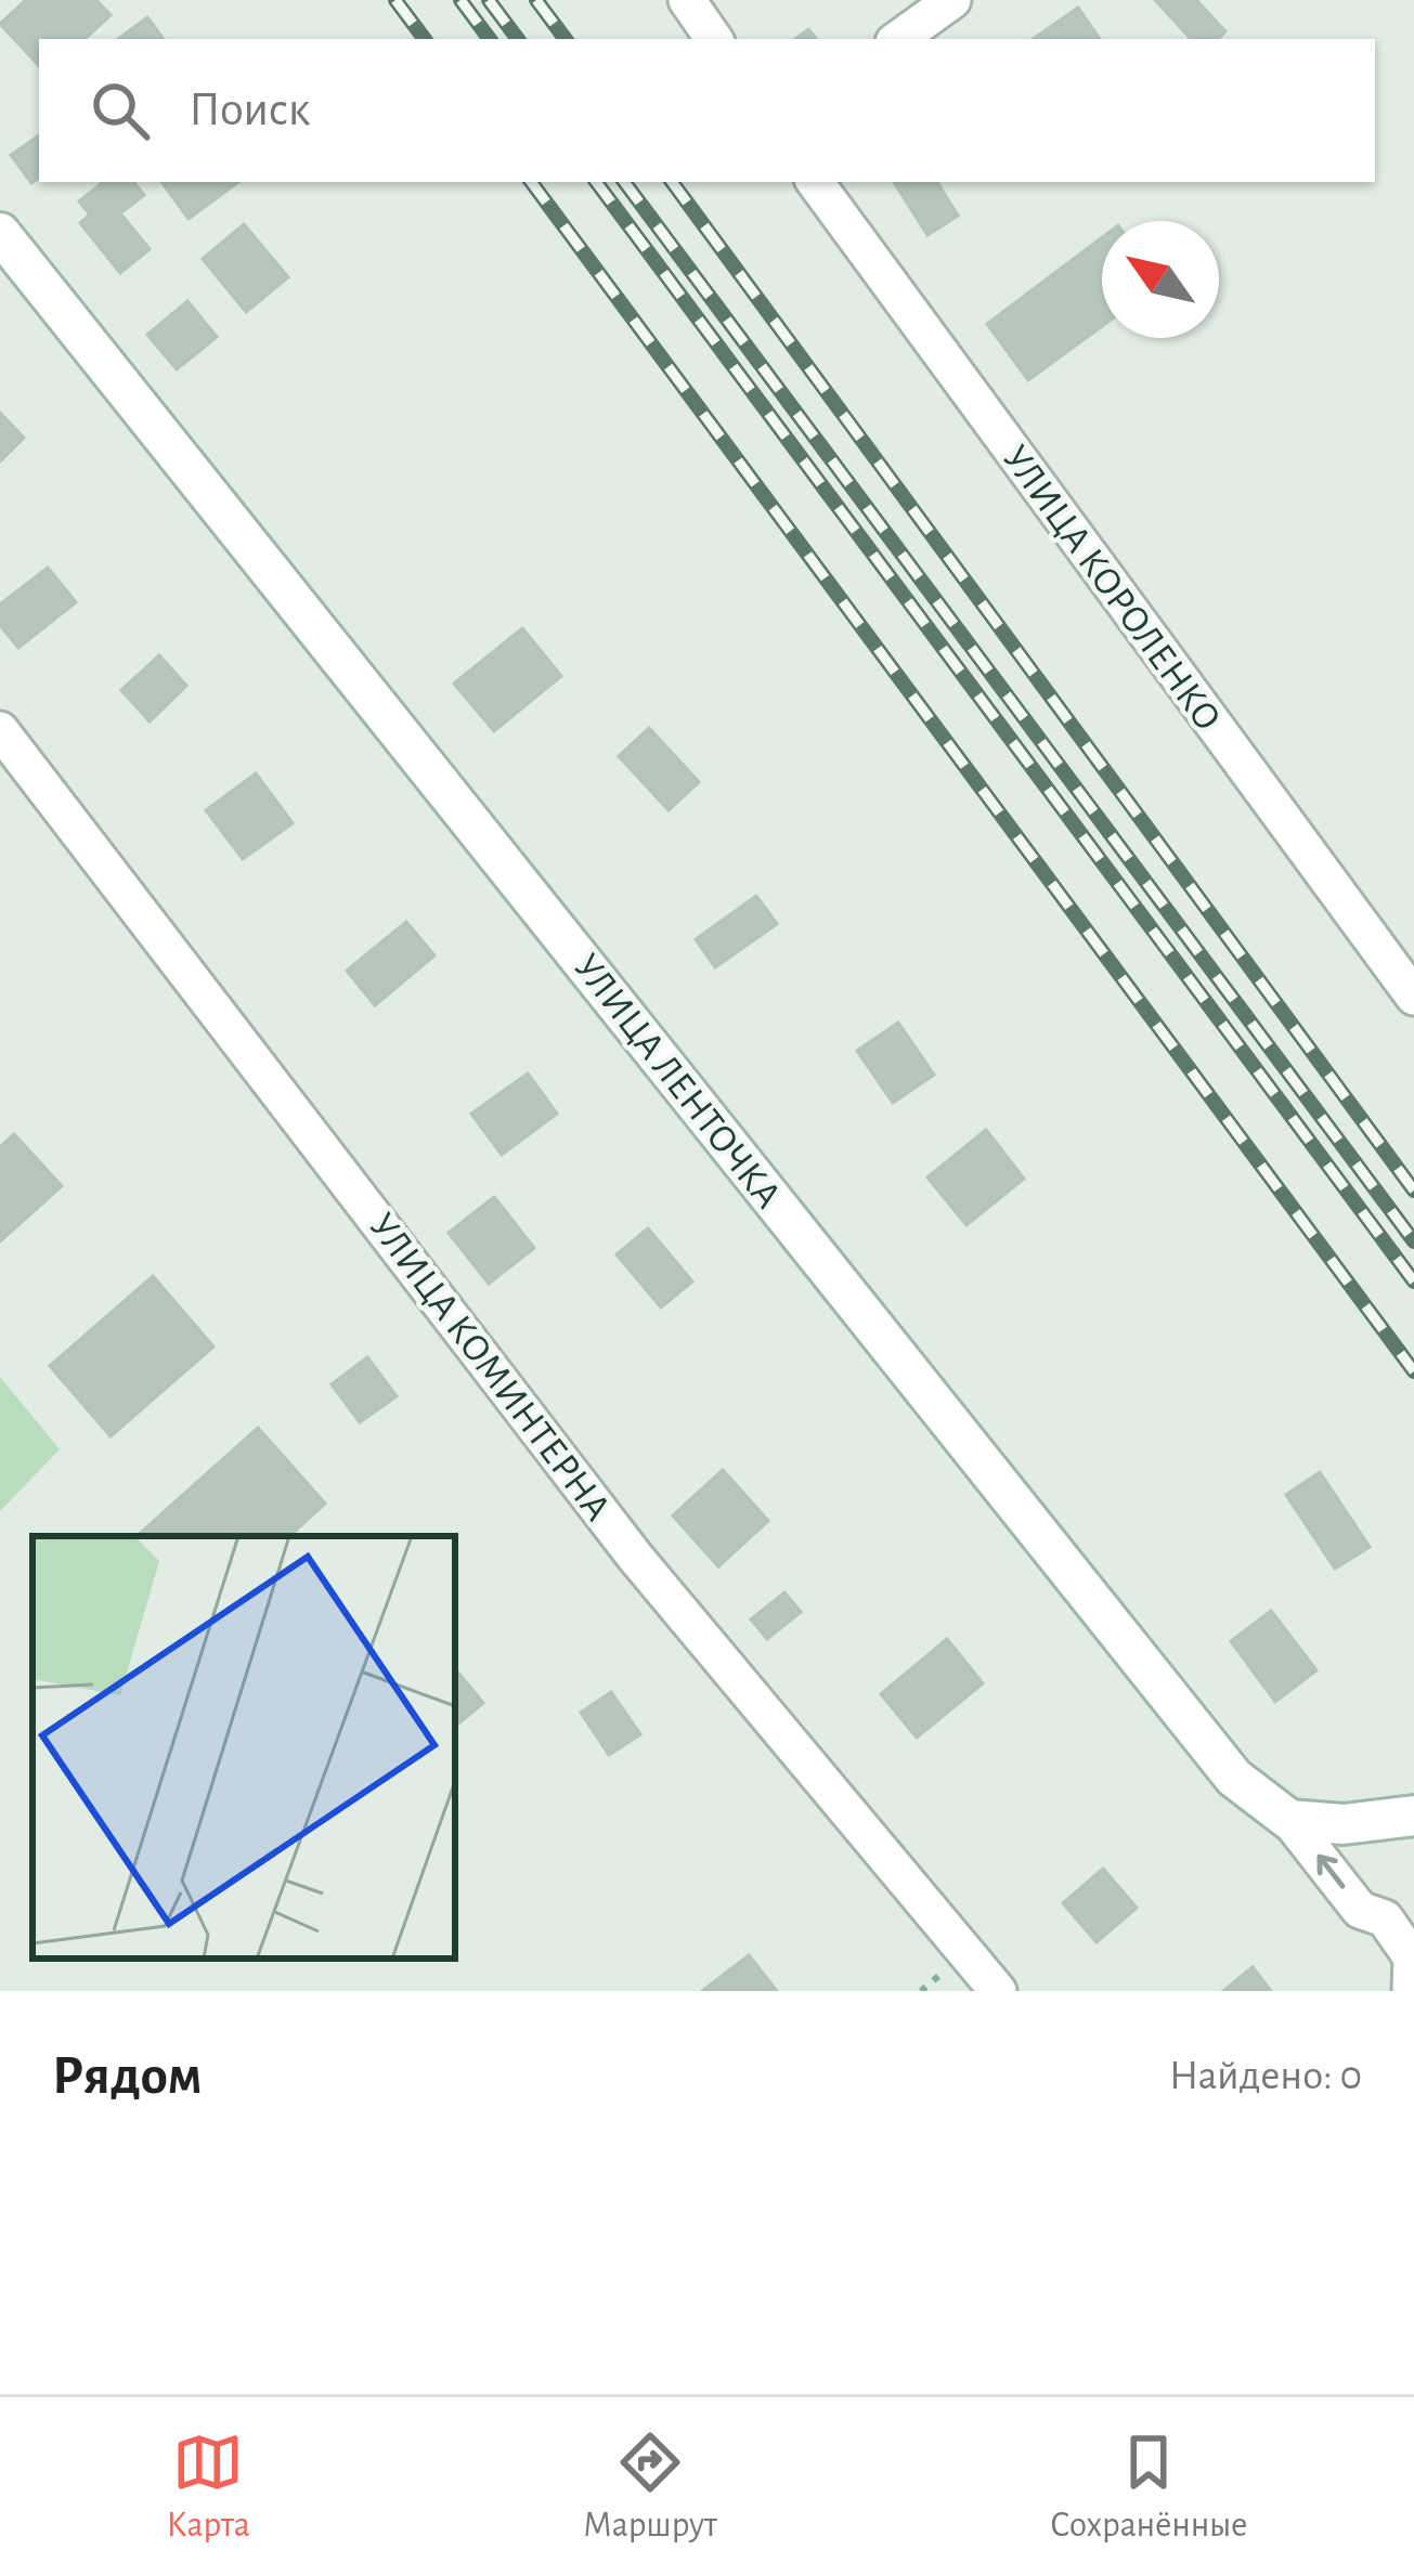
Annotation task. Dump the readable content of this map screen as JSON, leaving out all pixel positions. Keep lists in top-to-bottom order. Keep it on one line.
{"streets":{"main road":["УЛИЦА ЛЕНТОЧКА"],"street":["УЛИЦА КОРОЛЕНКО","УЛИЦА КОМИНТЕРНА"]},"north":"top left","page":{"search":"Поиск","heading":["Рядом","Найдено: 0"],"nav":["Карта","Маршрут","Сохранённые"]}}
